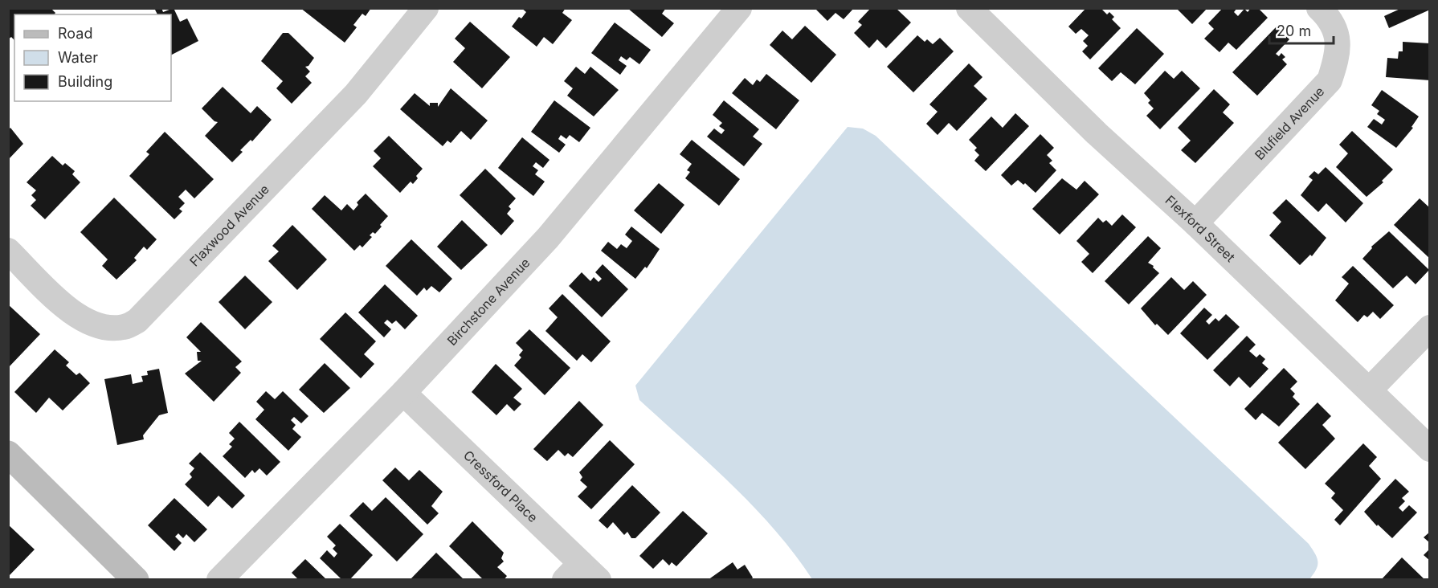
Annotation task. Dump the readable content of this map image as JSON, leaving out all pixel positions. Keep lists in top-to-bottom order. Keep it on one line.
{"streets":{"street":["Blufield Avenue","Flaxwood Avenue","Flexford Street","Birchstone Avenue","Cressford Place"]},"crossings":[["Blufield Avenue","Flexford Street"],["Birchstone Avenue","Cressford Place"]],"legend":["Road","Water","Building"],"scale_bar":"20 m"}
